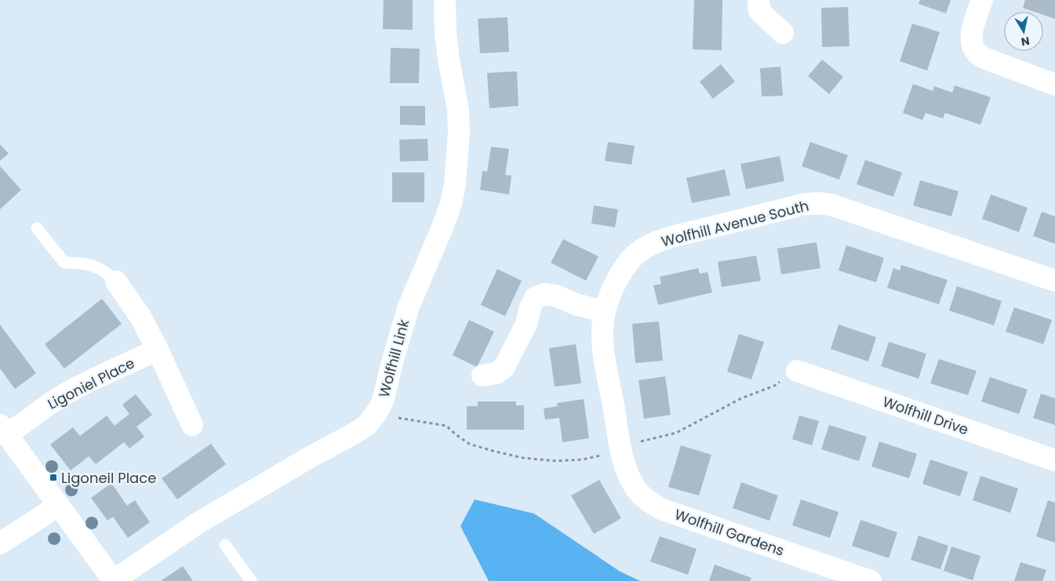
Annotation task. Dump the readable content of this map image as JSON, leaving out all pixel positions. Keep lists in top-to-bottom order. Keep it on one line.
{"streets":{"street":["Wolfhill Avenue South","Wolfhill Link","Ligoniel Place","Wolfhill Drive","Wolfhill Gardens"]},"crossings":[["Wolfhill Avenue South","Wolfhill Gardens"]],"places":{"transit":["Ligoneil Place"]},"north":"bottom"}
